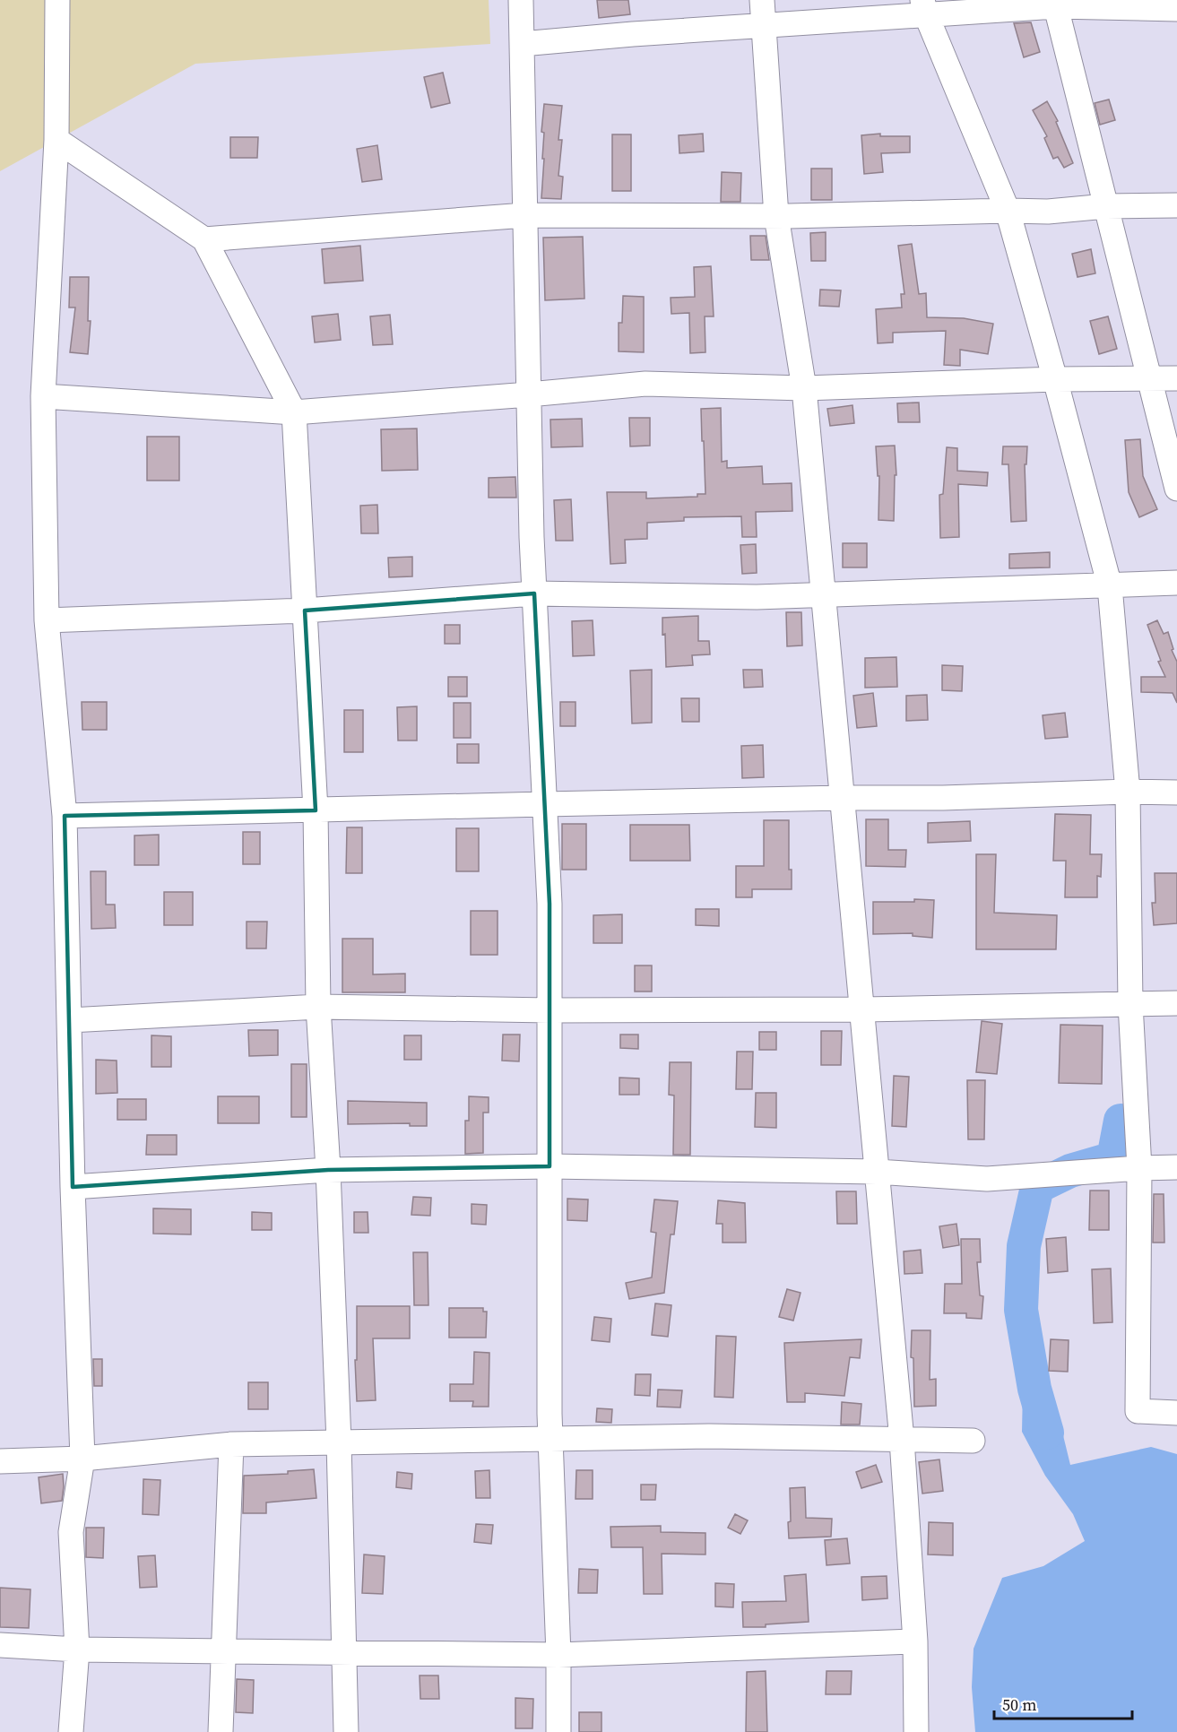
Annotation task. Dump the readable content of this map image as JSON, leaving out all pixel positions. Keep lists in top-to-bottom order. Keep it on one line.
{"scale_bar":"50 m"}
